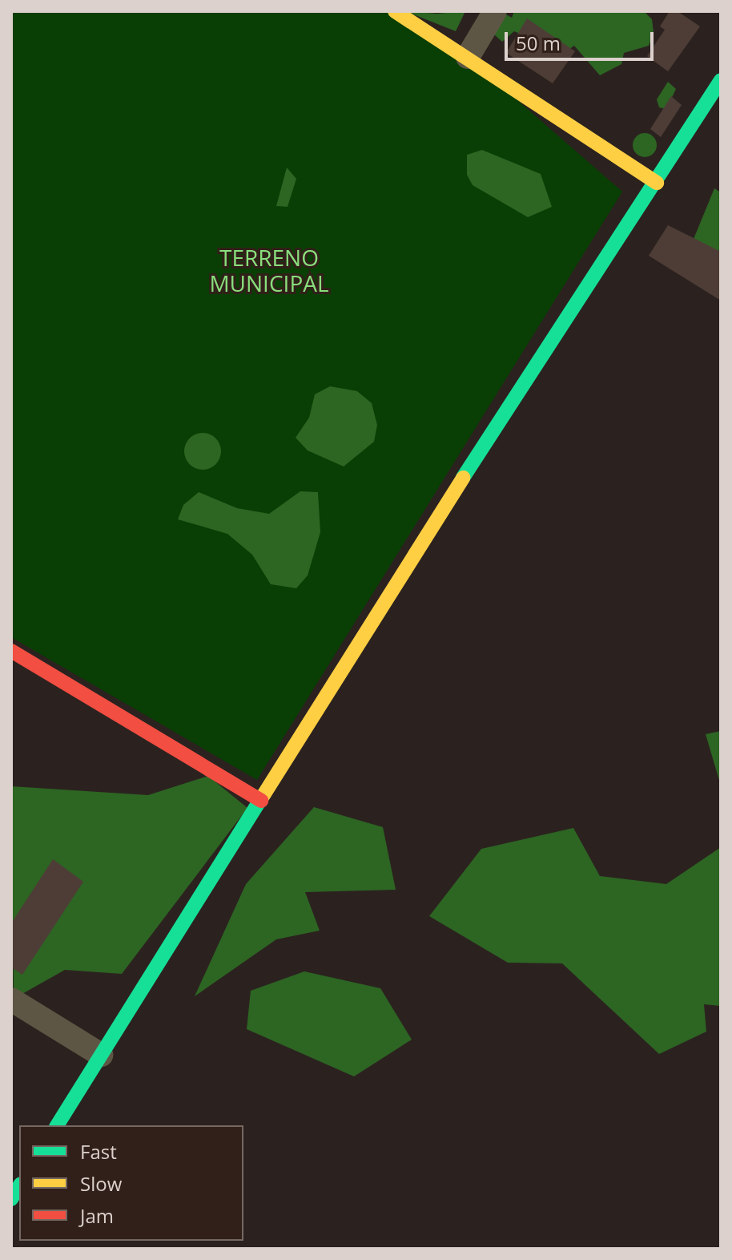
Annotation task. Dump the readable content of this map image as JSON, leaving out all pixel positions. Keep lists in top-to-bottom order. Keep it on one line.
{"parks":["TERRENO MUNICIPAL"],"legend":["Fast","Slow","Jam"],"scale_bar":"50 m"}
